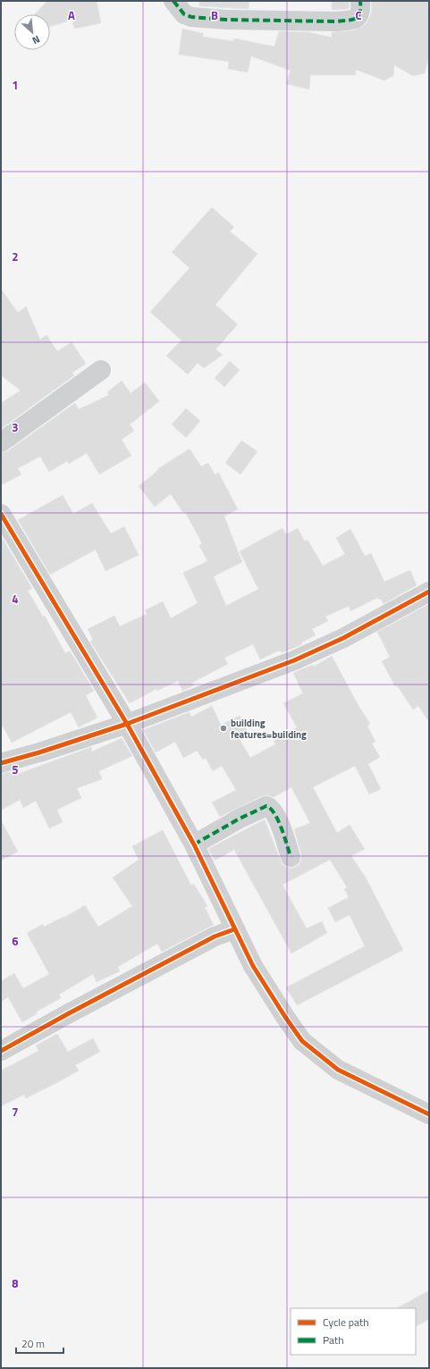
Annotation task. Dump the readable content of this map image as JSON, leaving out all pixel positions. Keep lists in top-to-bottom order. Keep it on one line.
{"places":["building features=building"],"legend":["Cycle path","Path"],"scale_bar":"20 m","north":"bottom right","grid":{"columns":["A","B","C"],"rows":["1","2","3","4","5","6","7","8"]}}
